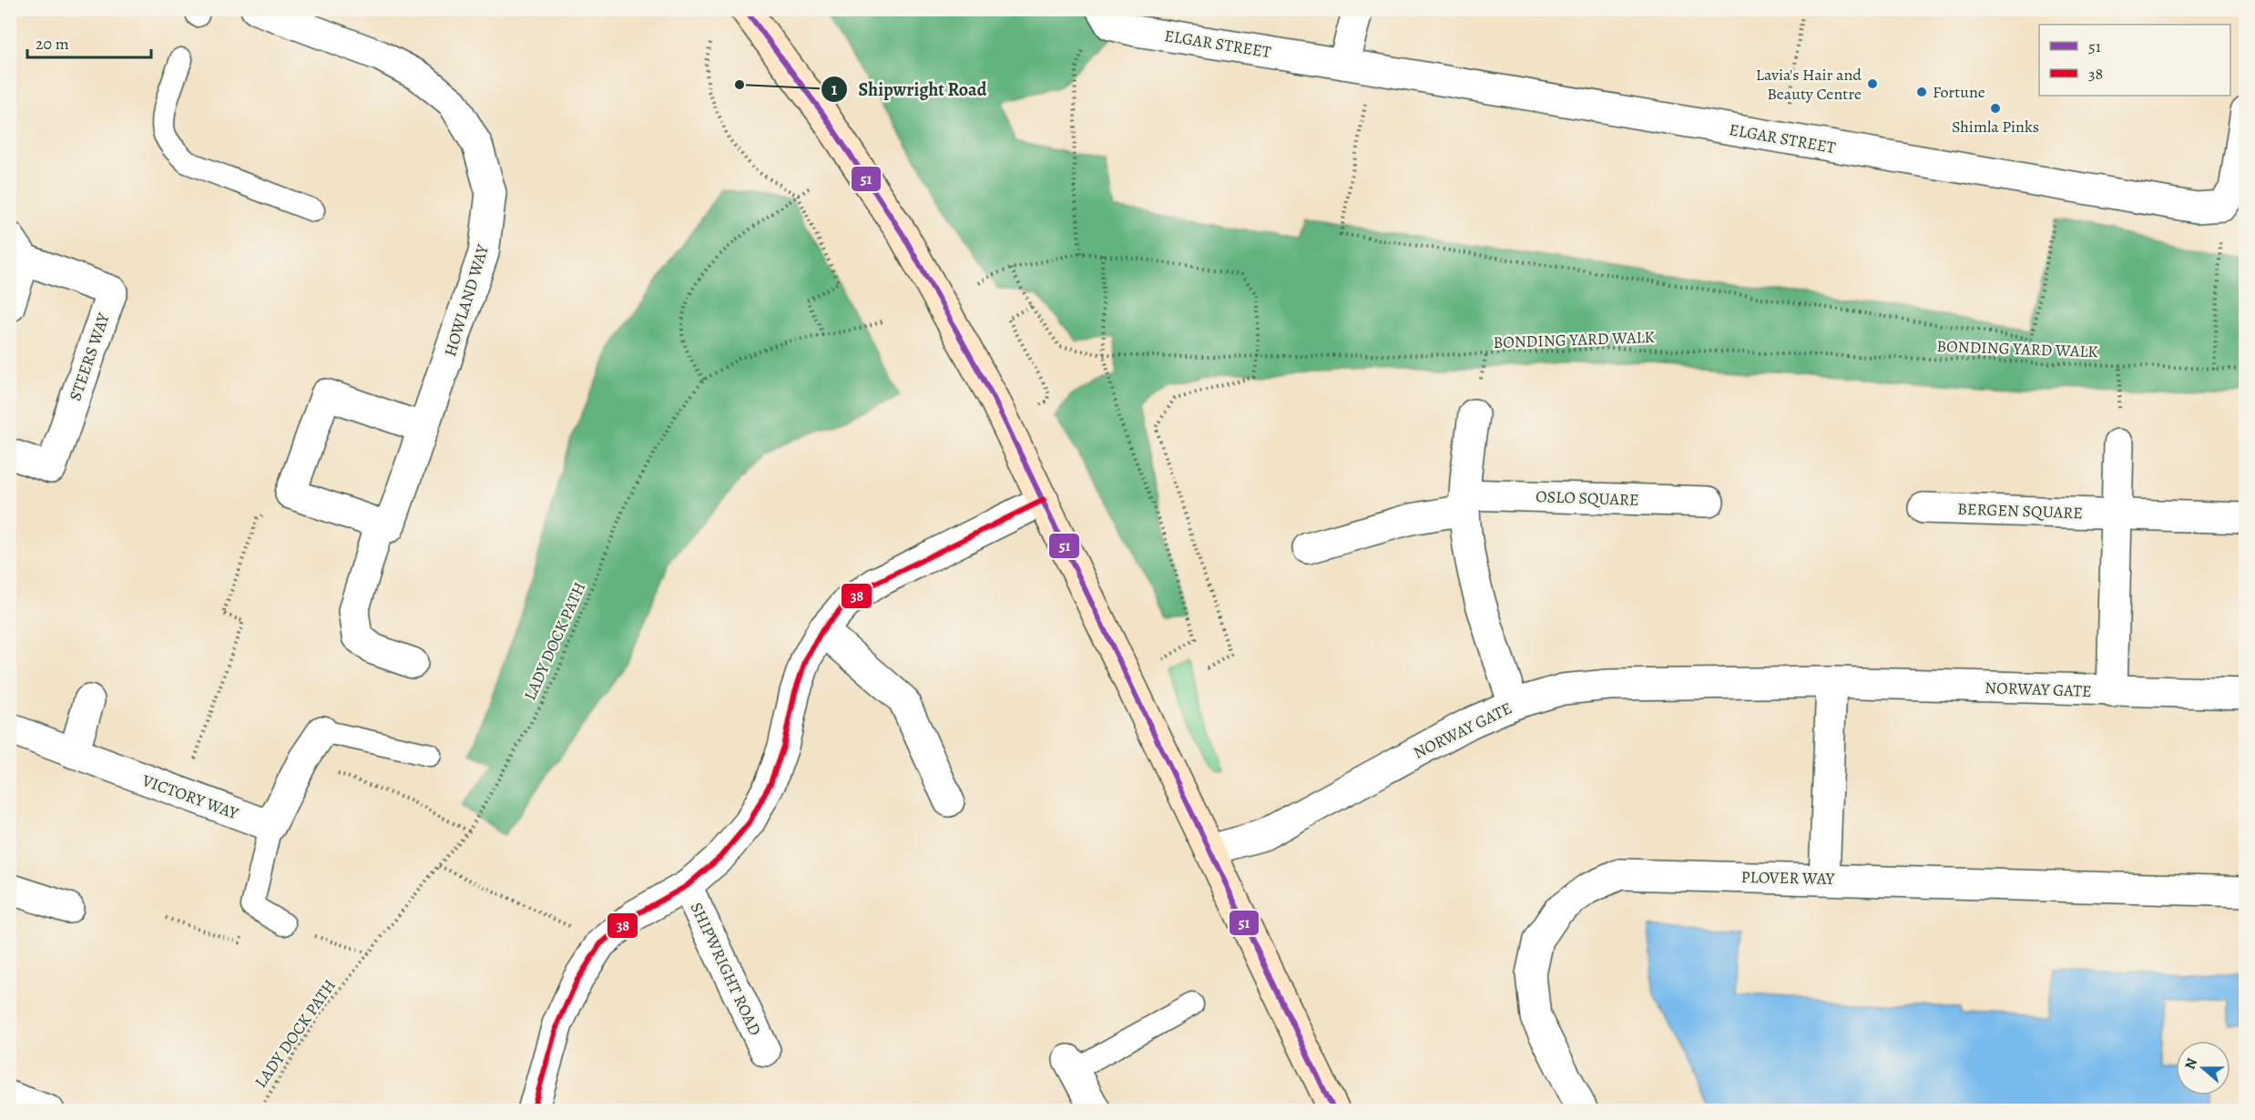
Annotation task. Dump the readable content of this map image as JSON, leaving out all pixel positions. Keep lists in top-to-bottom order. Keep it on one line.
{"streets":{"street":["ELGAR STREET","HOWLAND WAY","STEERS WAY","OSLO SQUARE","BERGEN SQUARE","NORWAY GATE","VICTORY WAY","PLOVER WAY","SHIPWRIGHT ROAD"],"path":["BONDING YARD WALK","LADY DOCK PATH"]},"places":["Lavia's Hair and Beauty Centre","Shipwright Road","Fortune","Shimla Pinks"],"lines":["transit line 51","transit line 38"],"legend":["51","38"],"scale_bar":"20 m","north":"left"}
